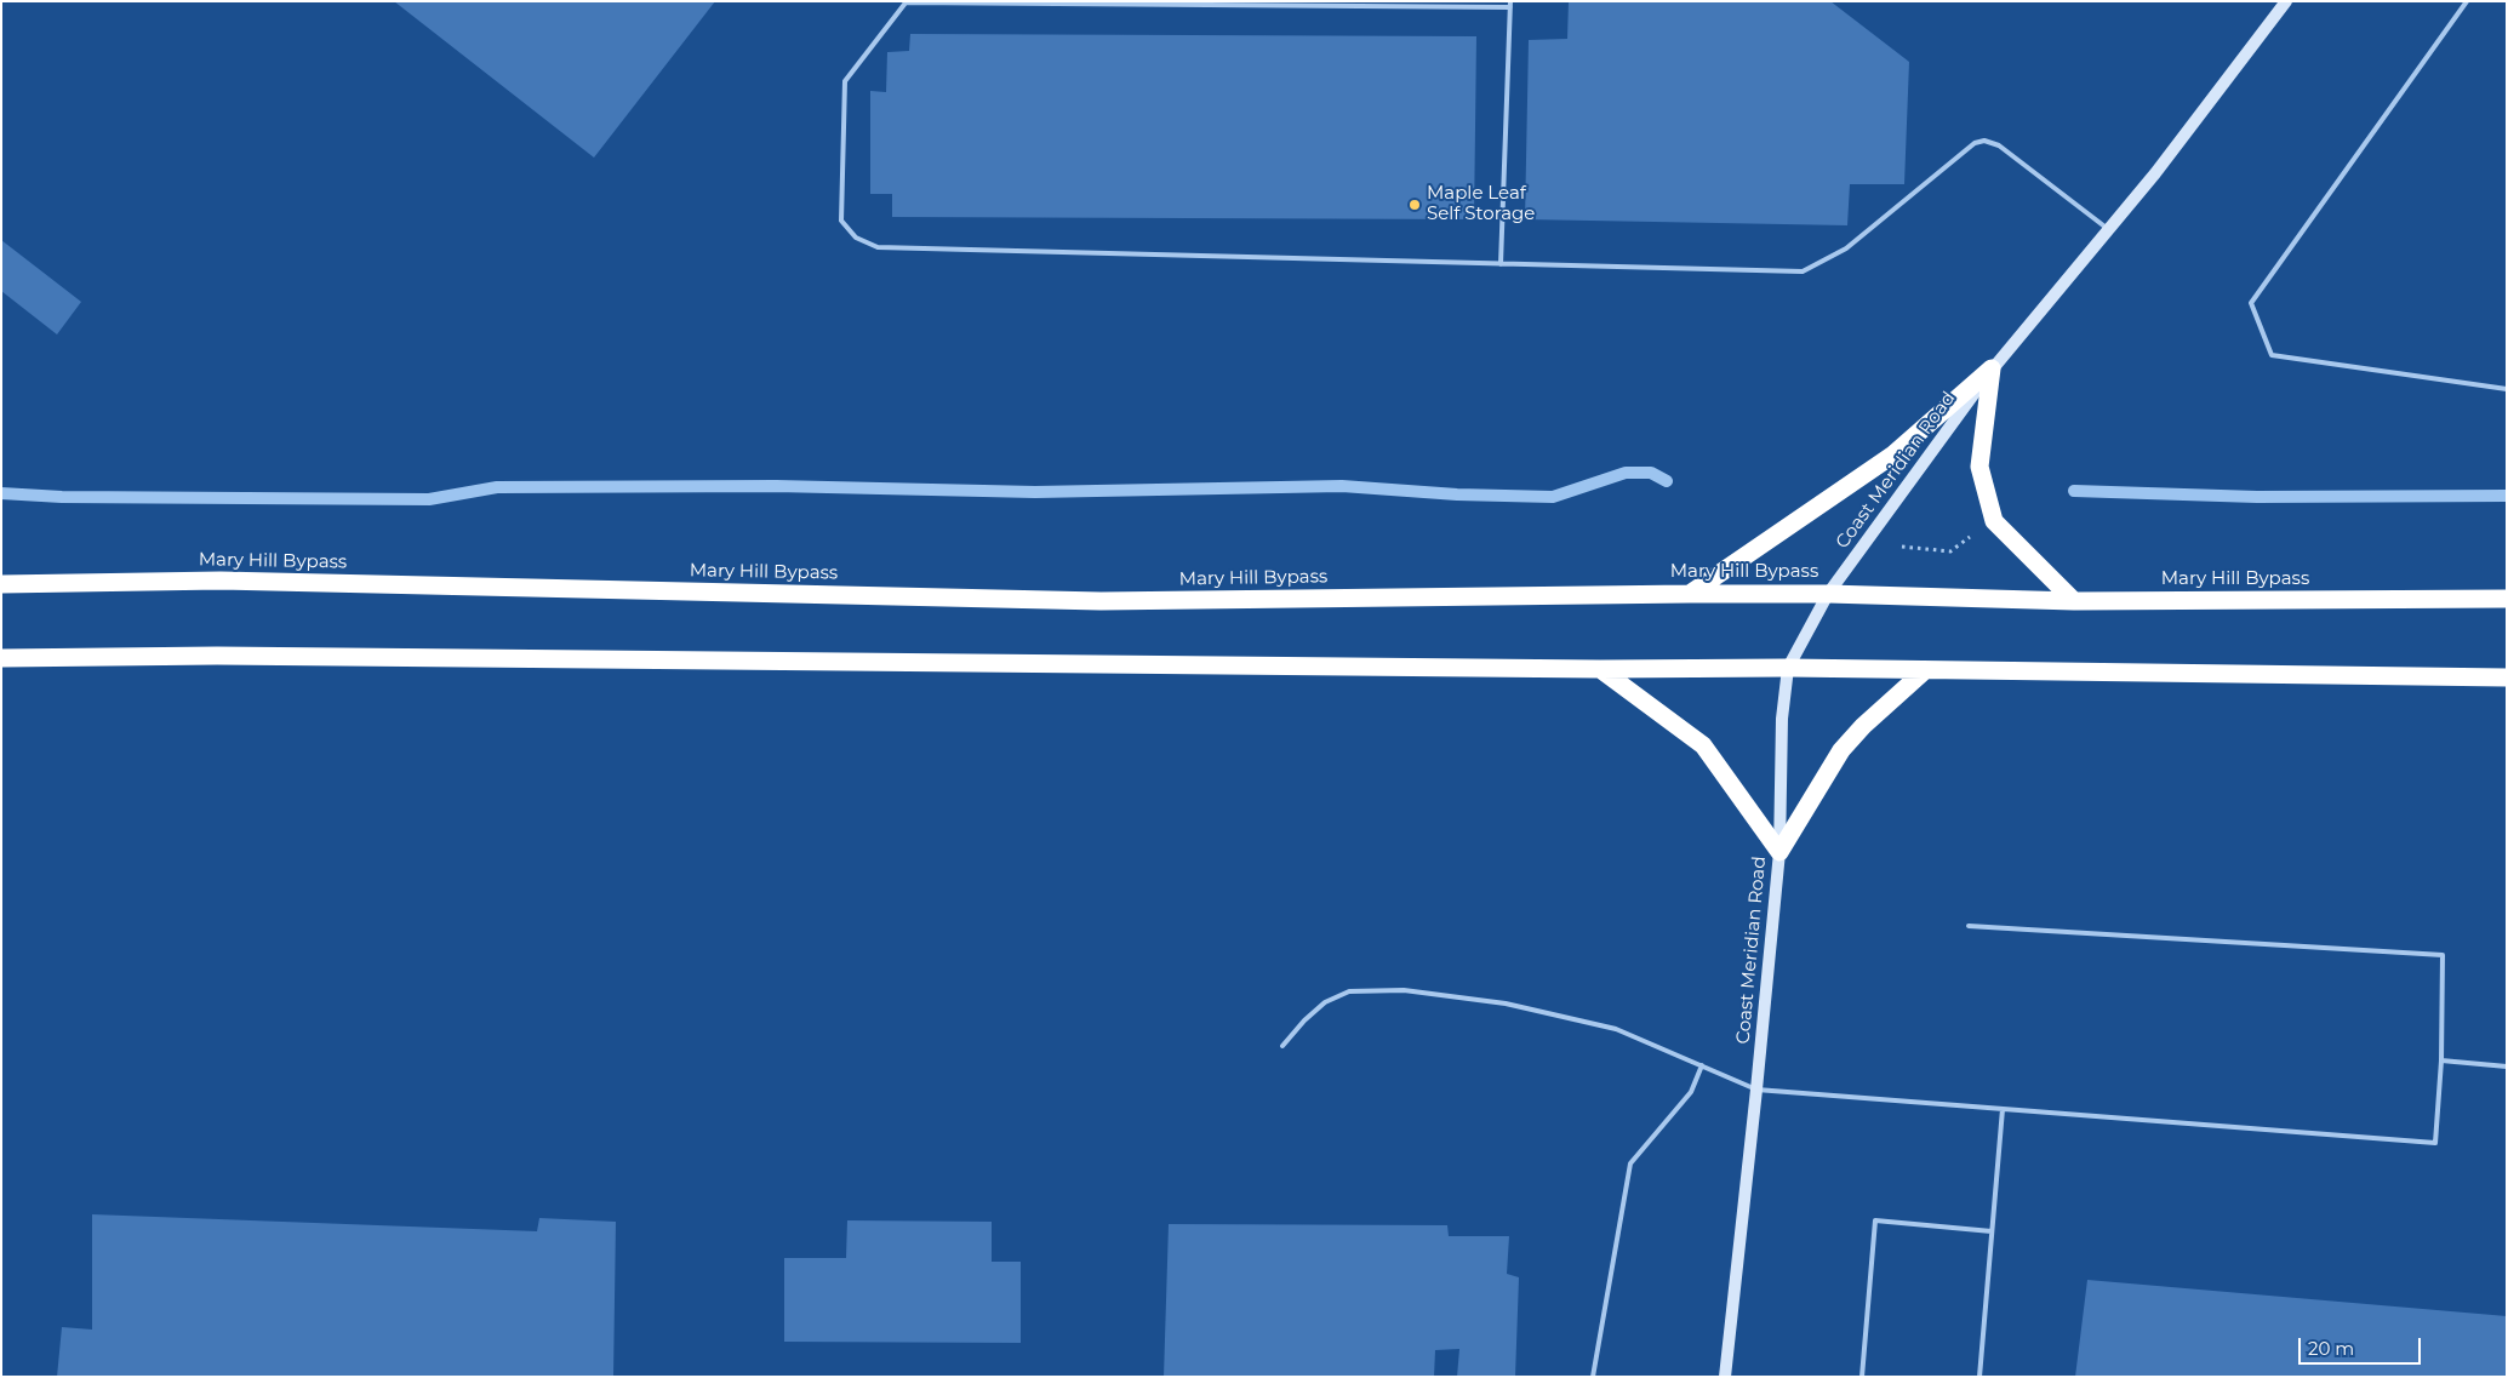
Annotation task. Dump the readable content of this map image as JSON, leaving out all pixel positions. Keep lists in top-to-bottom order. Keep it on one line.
{"streets":{"highway":["Mary Hill Bypass"],"street":["Coast Meridian Road"]},"crossings":[["Coast Meridian Road","Mary Hill Bypass"]],"places":["Maple Leaf Self Storage"],"scale_bar":"20 m"}
